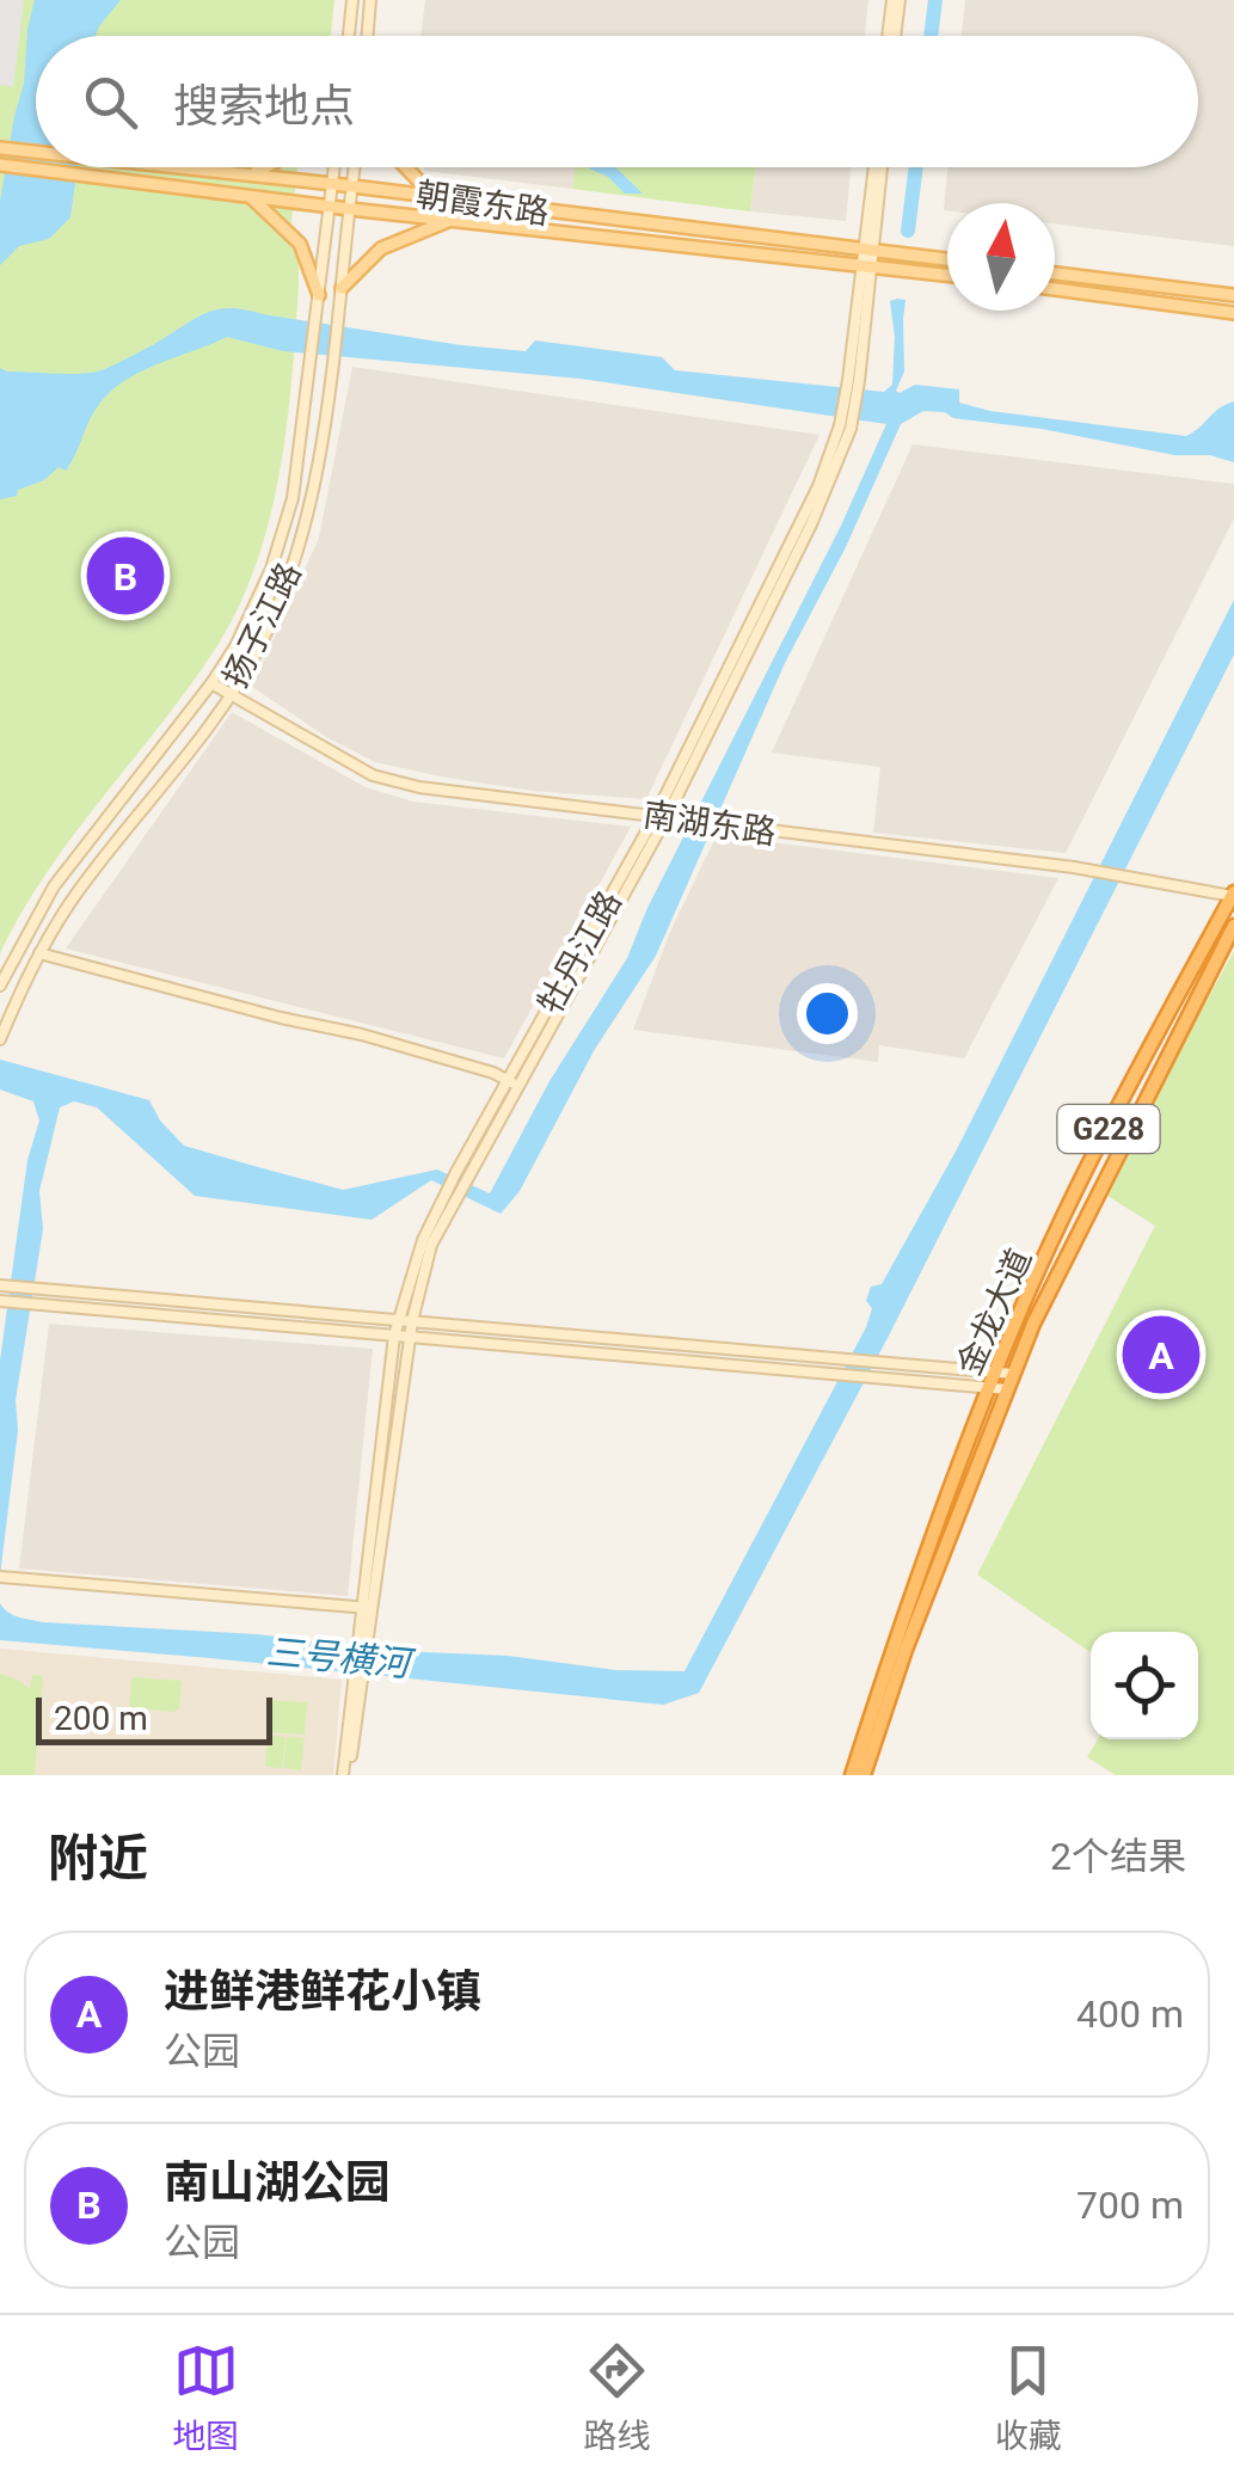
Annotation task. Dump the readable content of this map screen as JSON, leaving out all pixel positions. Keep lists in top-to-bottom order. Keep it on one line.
{"streets":{"highway":["G228","金龙大道"],"main road":["朝霞东路"],"street":["扬子江路","南湖东路","牡丹江路"]},"crossings":[["朝霞东路","扬子江路"],["朝霞东路","牡丹江路"],["扬子江路","南湖东路"],["南湖东路","牡丹江路"],["南湖东路","金龙大道"]],"water":["三号横河"],"scale_bar":"200 m","north":"top","page":{"search":"搜索地点","pins":["B","A"],"scale":"200 m","heading":["附近","2个结果"],"list":[{"mark":"A","name":"进鲜港鲜花小镇","note":"公园","value":"400 m"},{"mark":"B","name":"南山湖公园","note":"公园","value":"700 m"}],"nav":["地图","路线","收藏"]}}
